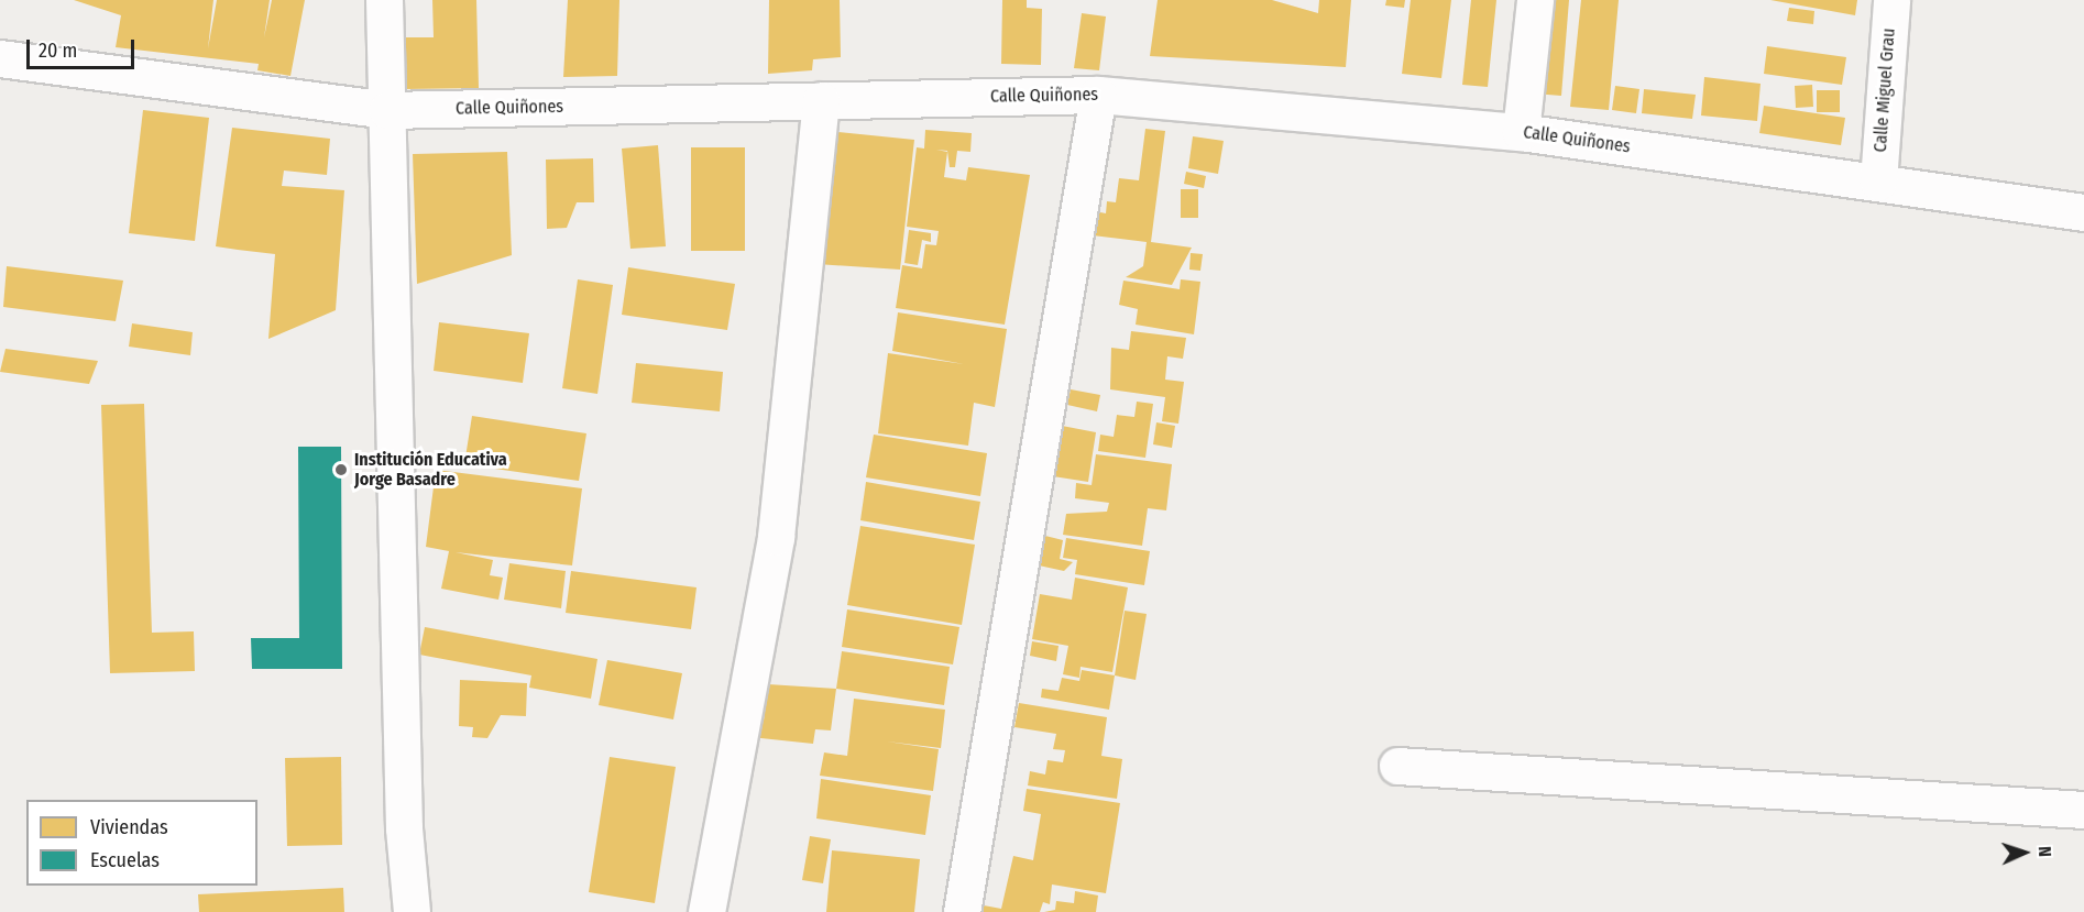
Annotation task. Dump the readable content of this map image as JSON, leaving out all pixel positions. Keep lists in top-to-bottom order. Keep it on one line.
{"streets":{"street":["Calle Miguel Grau","Calle Quiñones"]},"crossings":[["Calle Miguel Grau","Calle Quiñones"]],"places":["Institución Educativa Jorge Basadre"],"legend":["Viviendas","Escuelas"],"scale_bar":"20 m","north":"right"}
